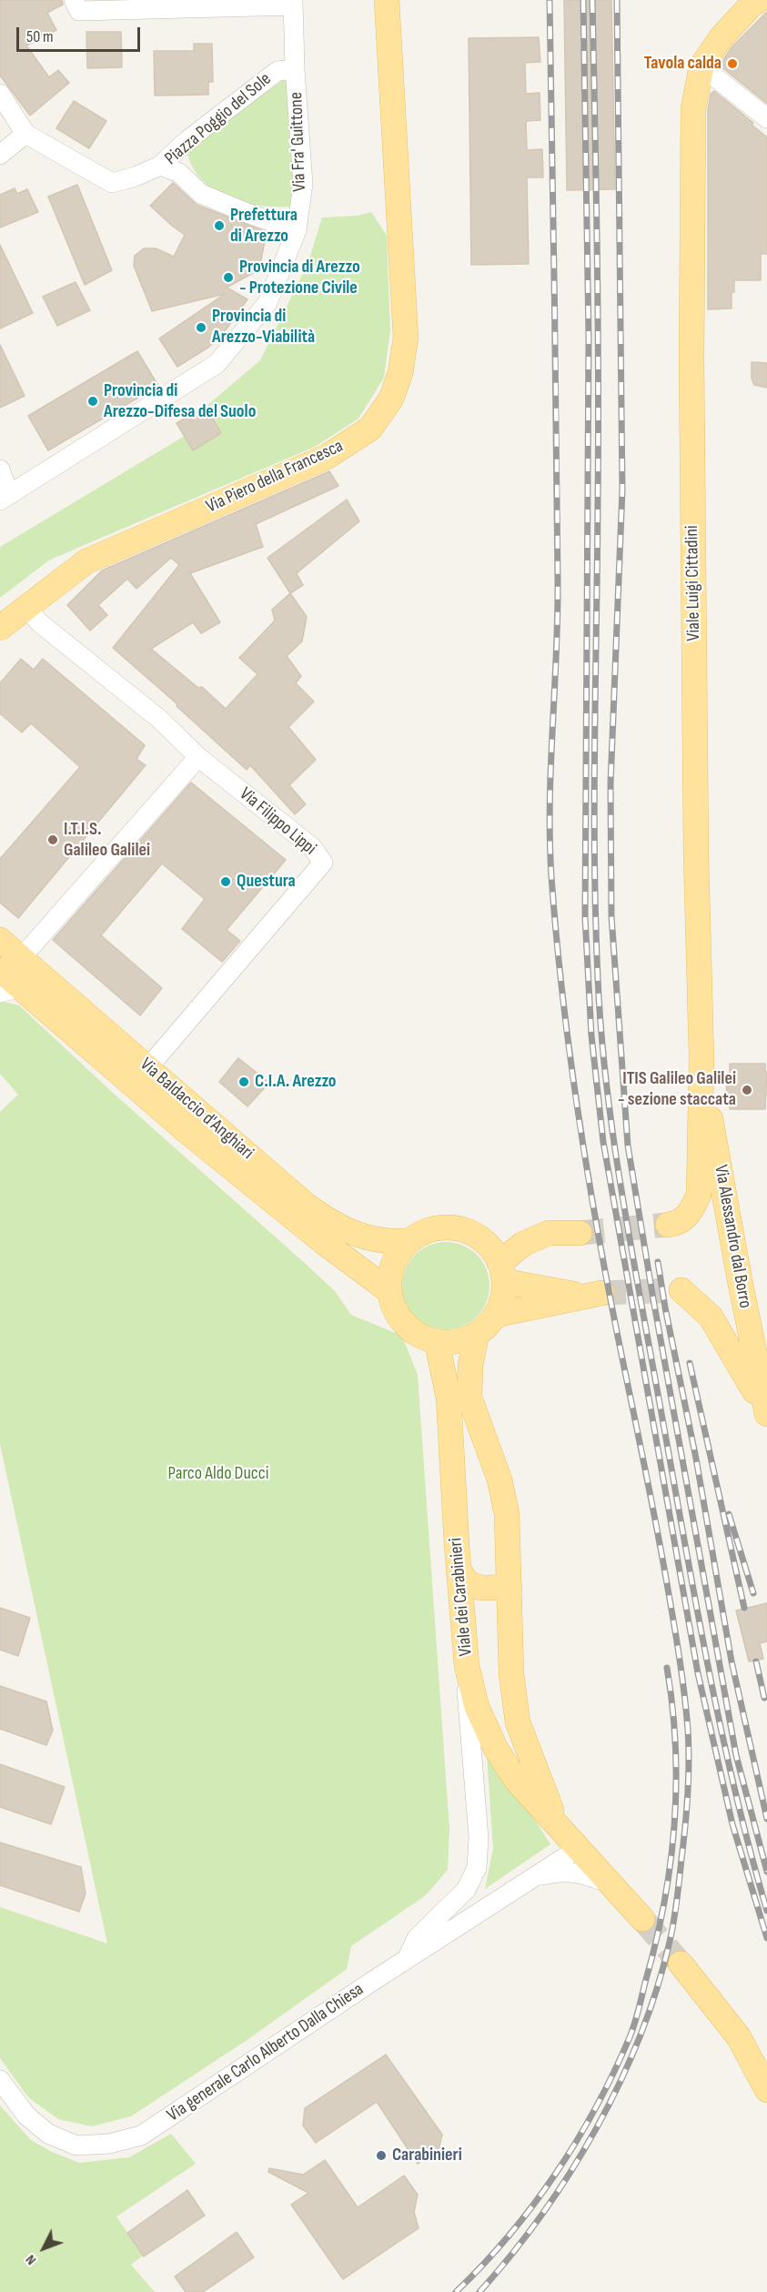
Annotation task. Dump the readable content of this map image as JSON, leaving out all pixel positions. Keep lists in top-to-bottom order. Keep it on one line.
{"streets":{"main road":["Via Piero della Francesca","Viale Luigi Cittadini","Via Baldaccio d'Anghiari","Via Alessandro dal Borro","Viale dei Carabinieri"],"street":["Piazza Poggio del Sole","Via Fra' Guittone","Via Filippo Lippi","Via generale Carlo Alberto Dalla Chiesa"]},"crossings":[["Piazza Poggio del Sole","Via Fra' Guittone"],["Via Piero della Francesca","Via Filippo Lippi"],["Viale Luigi Cittadini","Via Alessandro dal Borro"],["Via Filippo Lippi","Via Baldaccio d'Anghiari"],["Via Baldaccio d'Anghiari","Viale dei Carabinieri"],["Viale dei Carabinieri","Via generale Carlo Alberto Dalla Chiesa"]],"parks":["Parco Aldo Ducci"],"places":["Tavola calda","Prefettura di Arezzo","Provincia di Arezzo - Protezione Civile","Provincia di Arezzo-Viabilità","Provincia di Arezzo-Difesa del Suolo","I.T.I.S. Galileo Galilei","Questura","C.I.A. Arezzo","ITIS Galileo Galilei - sezione staccata","Carabinieri"],"scale_bar":"50 m","north":"bottom left"}
